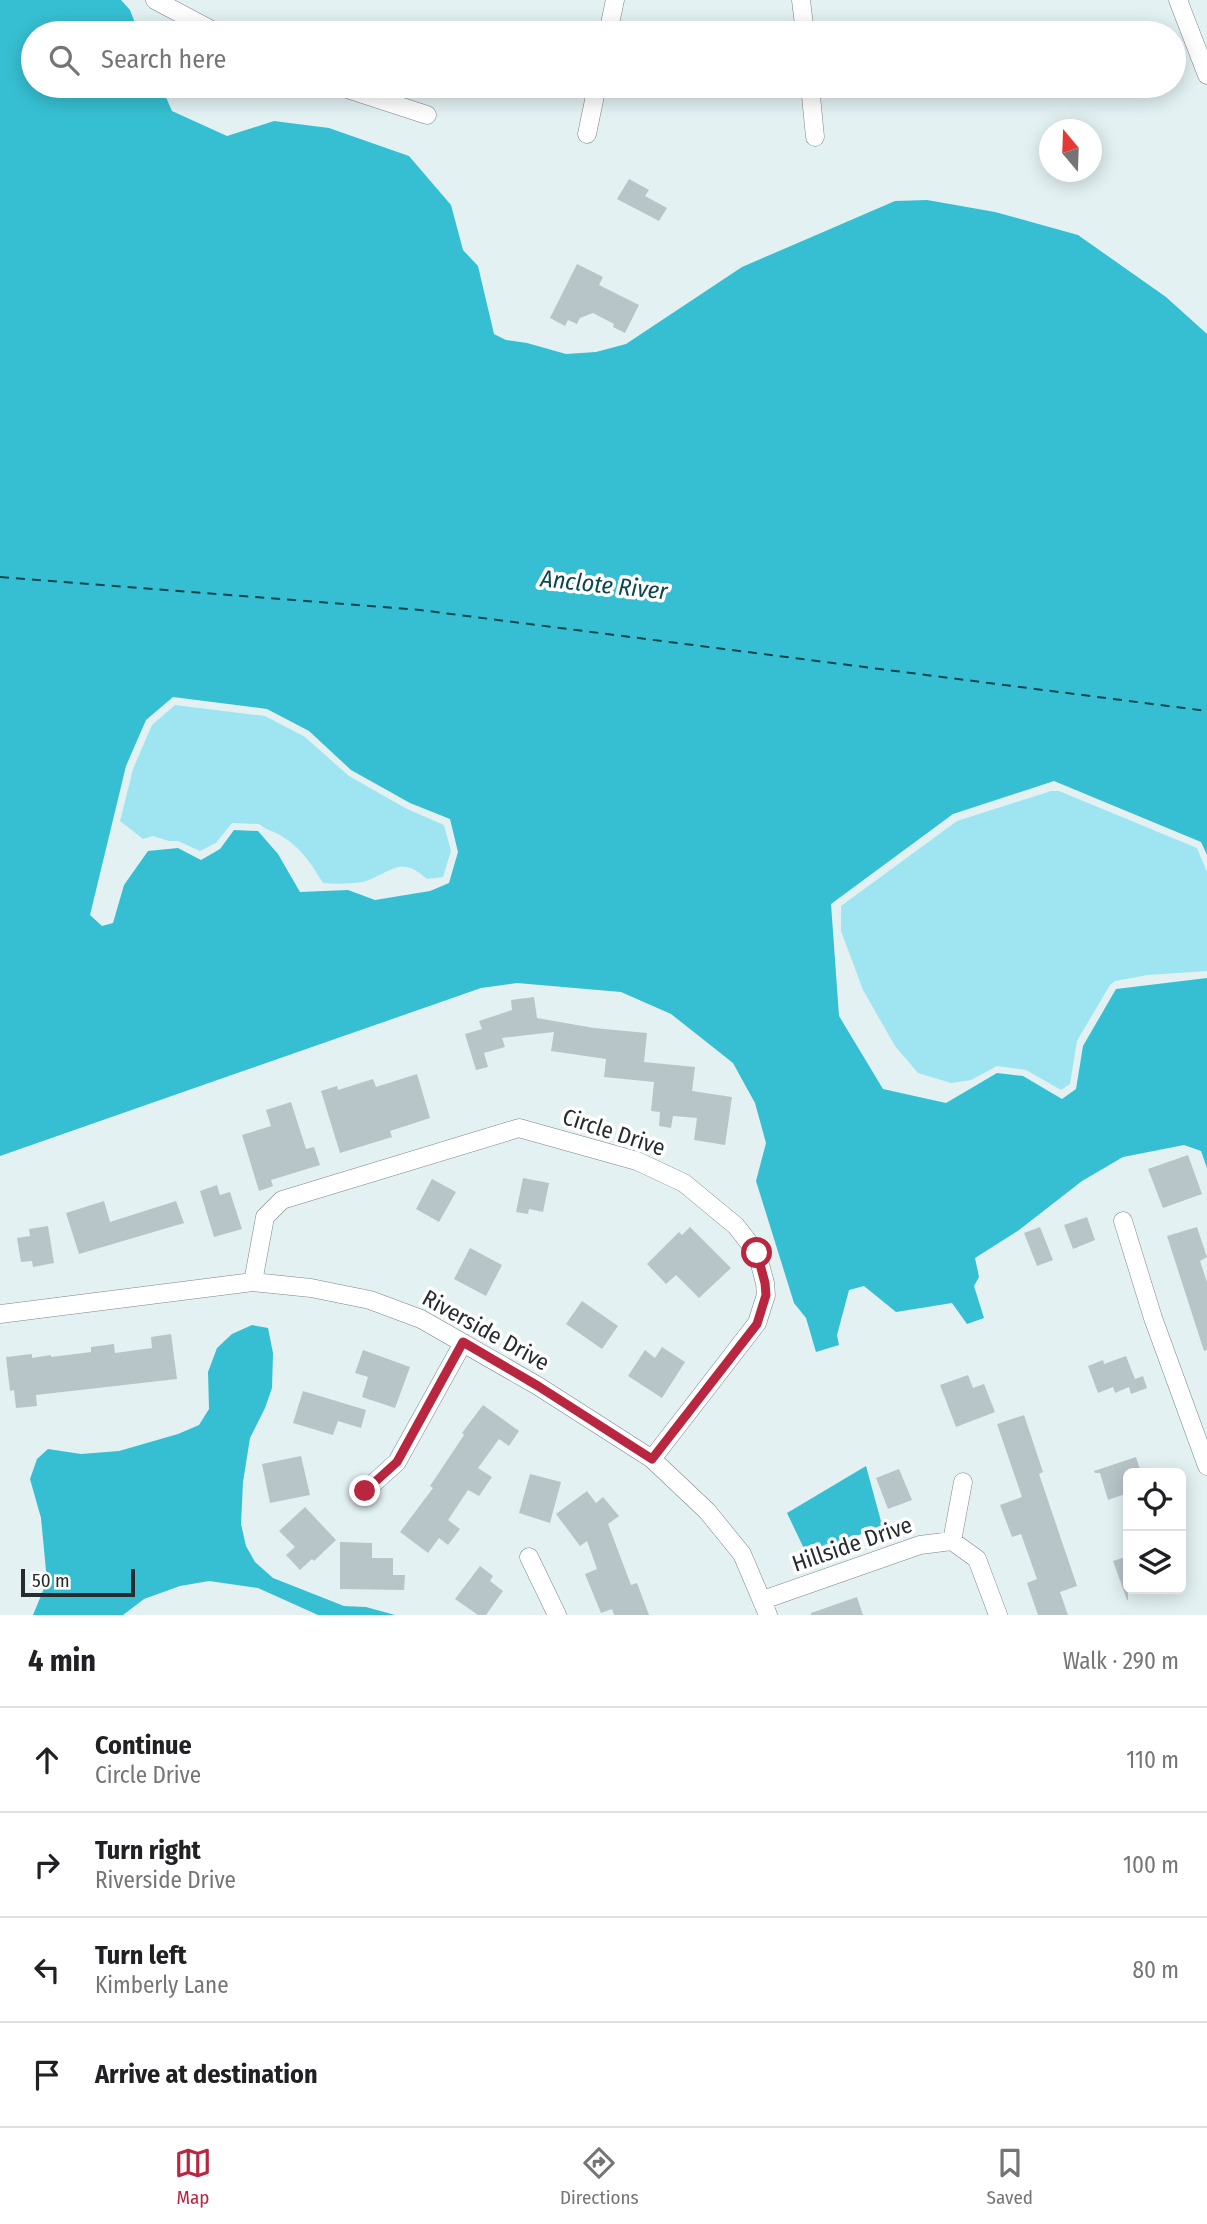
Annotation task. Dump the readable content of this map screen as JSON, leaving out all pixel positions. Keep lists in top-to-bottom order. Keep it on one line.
{"streets":{"street":["Circle Drive","Riverside Drive","Hillside Drive"]},"crossings":[["Circle Drive","Riverside Drive"],["Riverside Drive","Hillside Drive"]],"water":["Anclote River"],"scale_bar":"50 m","north":"top","page":{"search":"Search here","scale":"50 m","heading":["4 min","Walk · 290 m"],"list":[["Continue","Circle Drive","110 m"],["Turn right","Riverside Drive","100 m"],["Turn left","Kimberly Lane","80 m"],"Arrive at destination"],"nav":["Map","Directions","Saved"]}}
